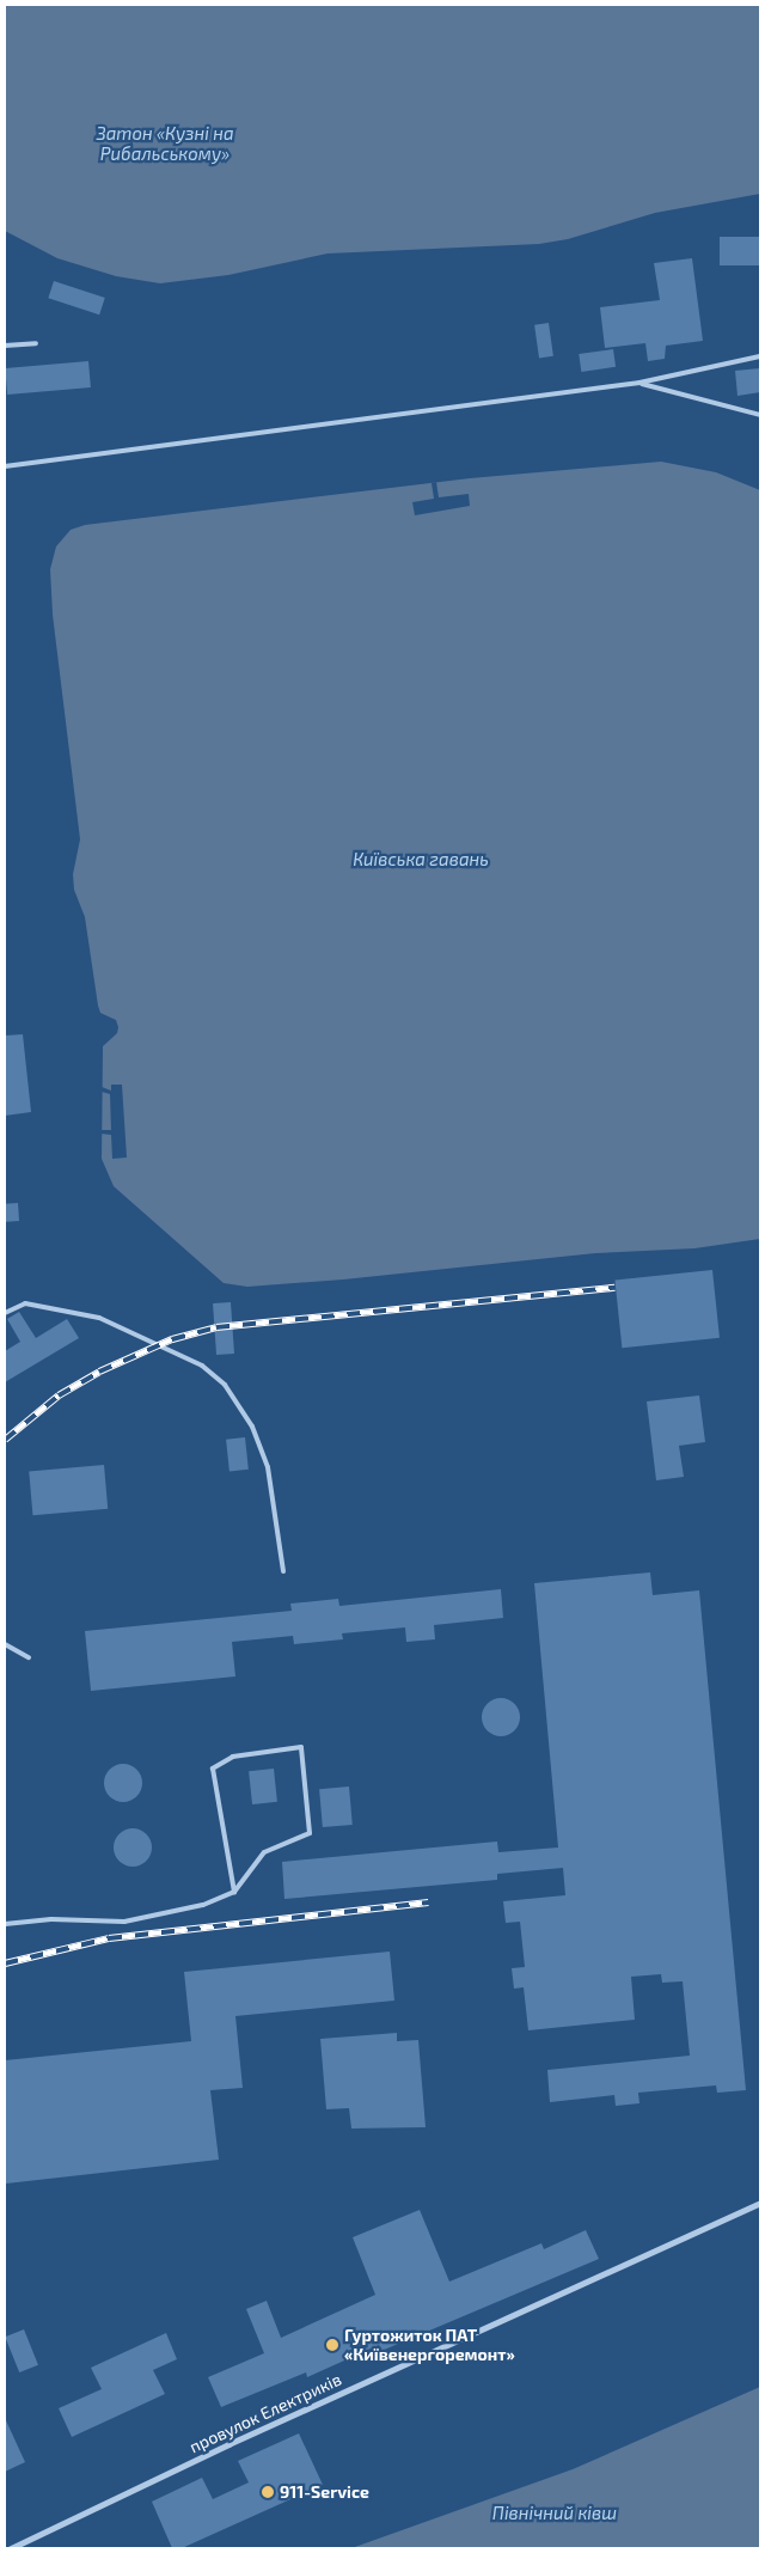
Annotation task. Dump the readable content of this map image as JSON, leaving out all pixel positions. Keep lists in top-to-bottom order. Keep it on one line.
{"streets":{"street":["провулок Електриків"]},"water":["Затон «Кузні на Рибальському»","Київська гавань","Північний ківш"],"places":["Гуртожиток ПАТ «Київенергоремонт»","911-Service"]}
